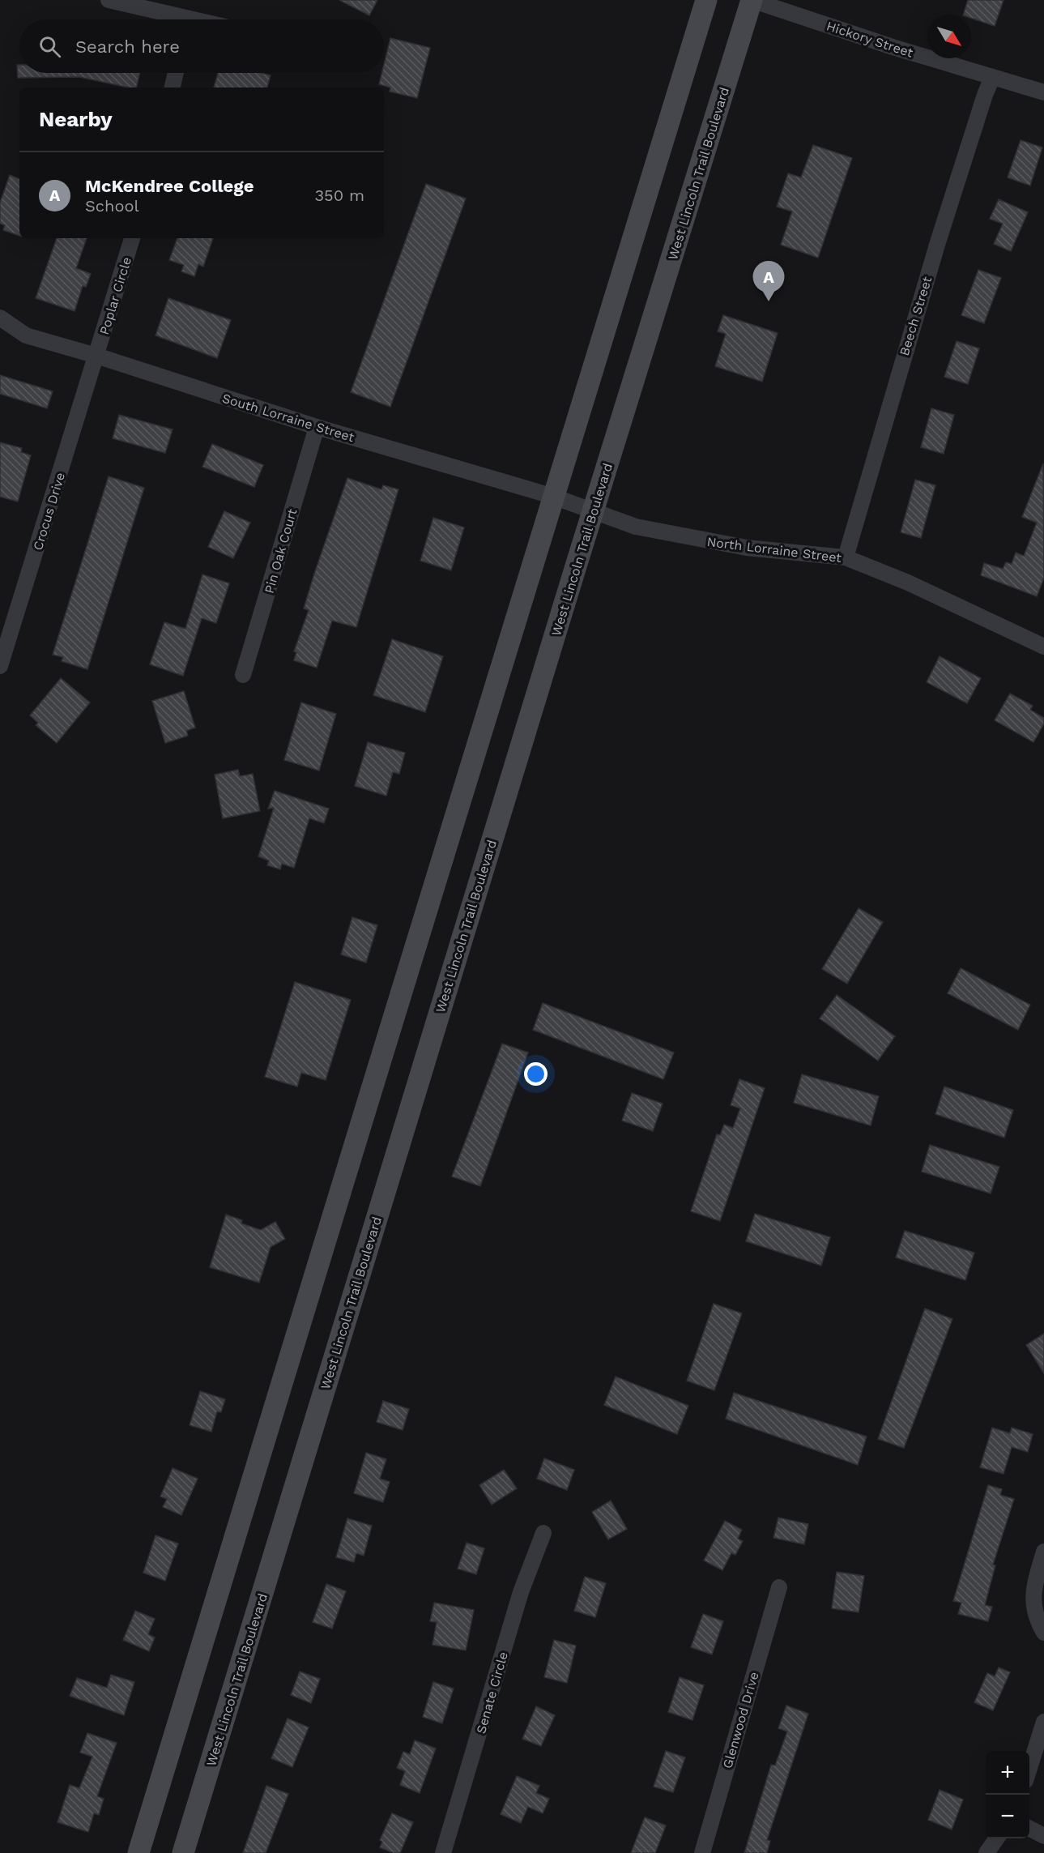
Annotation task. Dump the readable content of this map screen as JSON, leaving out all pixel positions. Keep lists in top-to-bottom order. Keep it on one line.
{"streets":{"main road":["West Lincoln Trail Boulevard"],"street":["Hickory Street","Poplar Circle","Beech Street","South Lorraine Street","Crocus Drive","North Lorraine Street","Pin Oak Court","Senate Circle","Glenwood Drive"]},"crossings":[["Hickory Street","West Lincoln Trail Boulevard"],["Hickory Street","Beech Street"],["West Lincoln Trail Boulevard","North Lorraine Street"],["Poplar Circle","South Lorraine Street"],["Poplar Circle","Crocus Drive"],["Beech Street","North Lorraine Street"],["South Lorraine Street","Crocus Drive"],["South Lorraine Street","North Lorraine Street"],["South Lorraine Street","Pin Oak Court"]],"north":"bottom right","page":{"search":"Search here","heading":"Nearby","list":[{"mark":"A","name":"McKendree College","note":"School","value":"350 m"}],"pins":"A","map_buttons":["+","−"]}}
